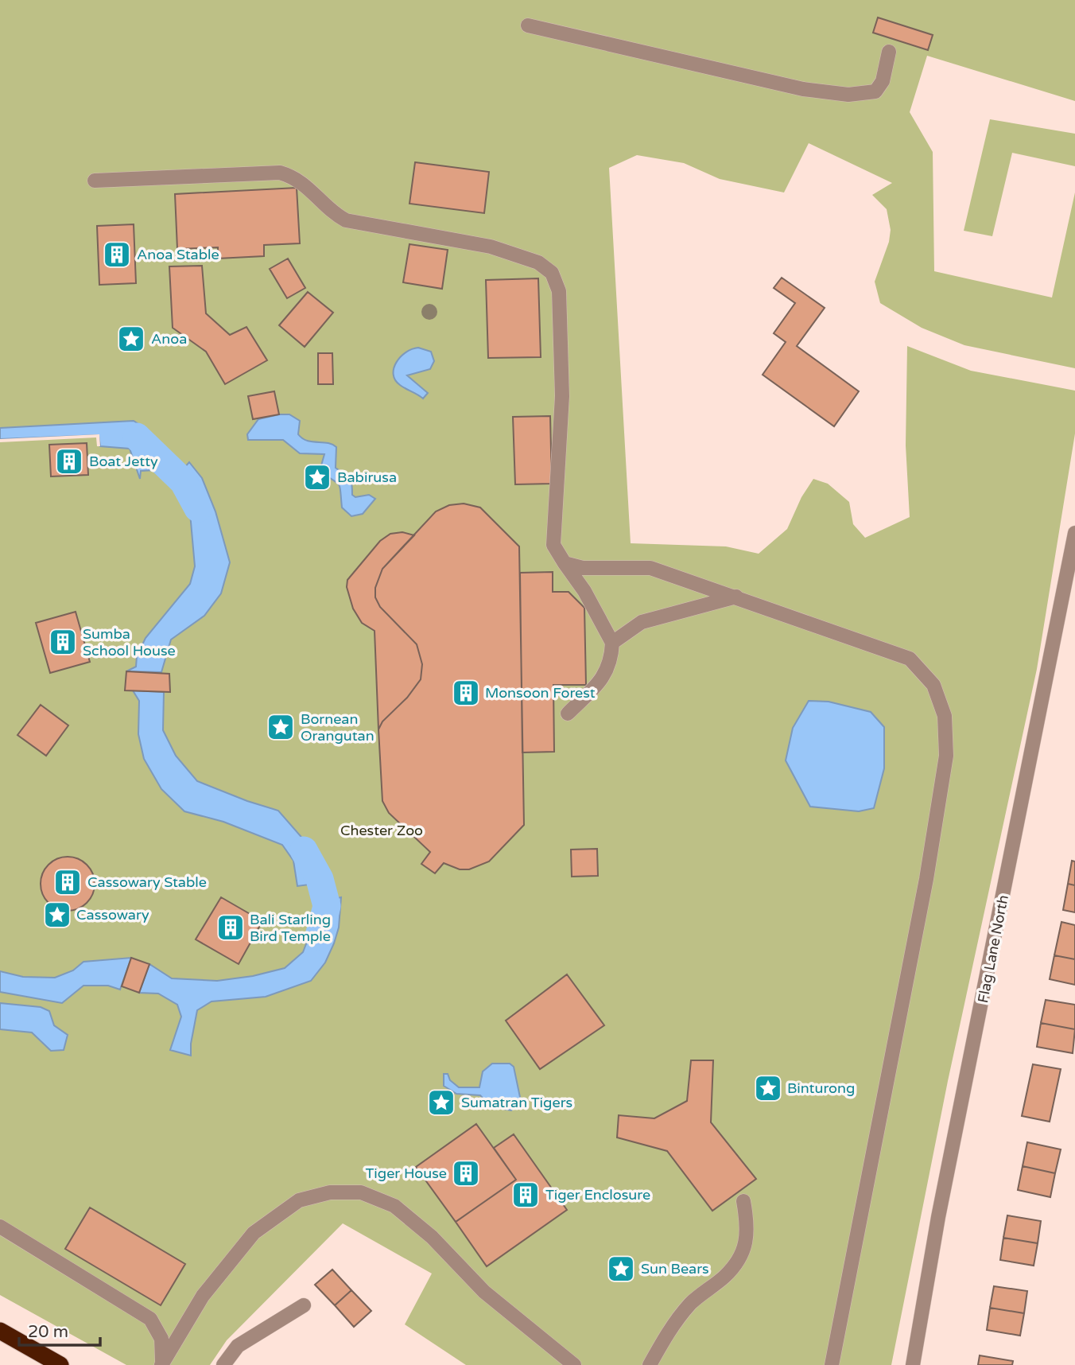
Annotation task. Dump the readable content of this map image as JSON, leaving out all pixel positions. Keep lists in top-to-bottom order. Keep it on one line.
{"streets":{"street":["Flag Lane North"]},"parks":["Chester Zoo"],"places":{"building":["Anoa Stable","Boat Jetty","Sumba School House","Monsoon Forest","Cassowary Stable","Bali Starling Bird Temple","Tiger House","Tiger Enclosure"],"place":["Anoa","Babirusa","Bornean Orangutan","Cassowary","Binturong","Sumatran Tigers","Sun Bears"]},"scale_bar":"20 m"}
